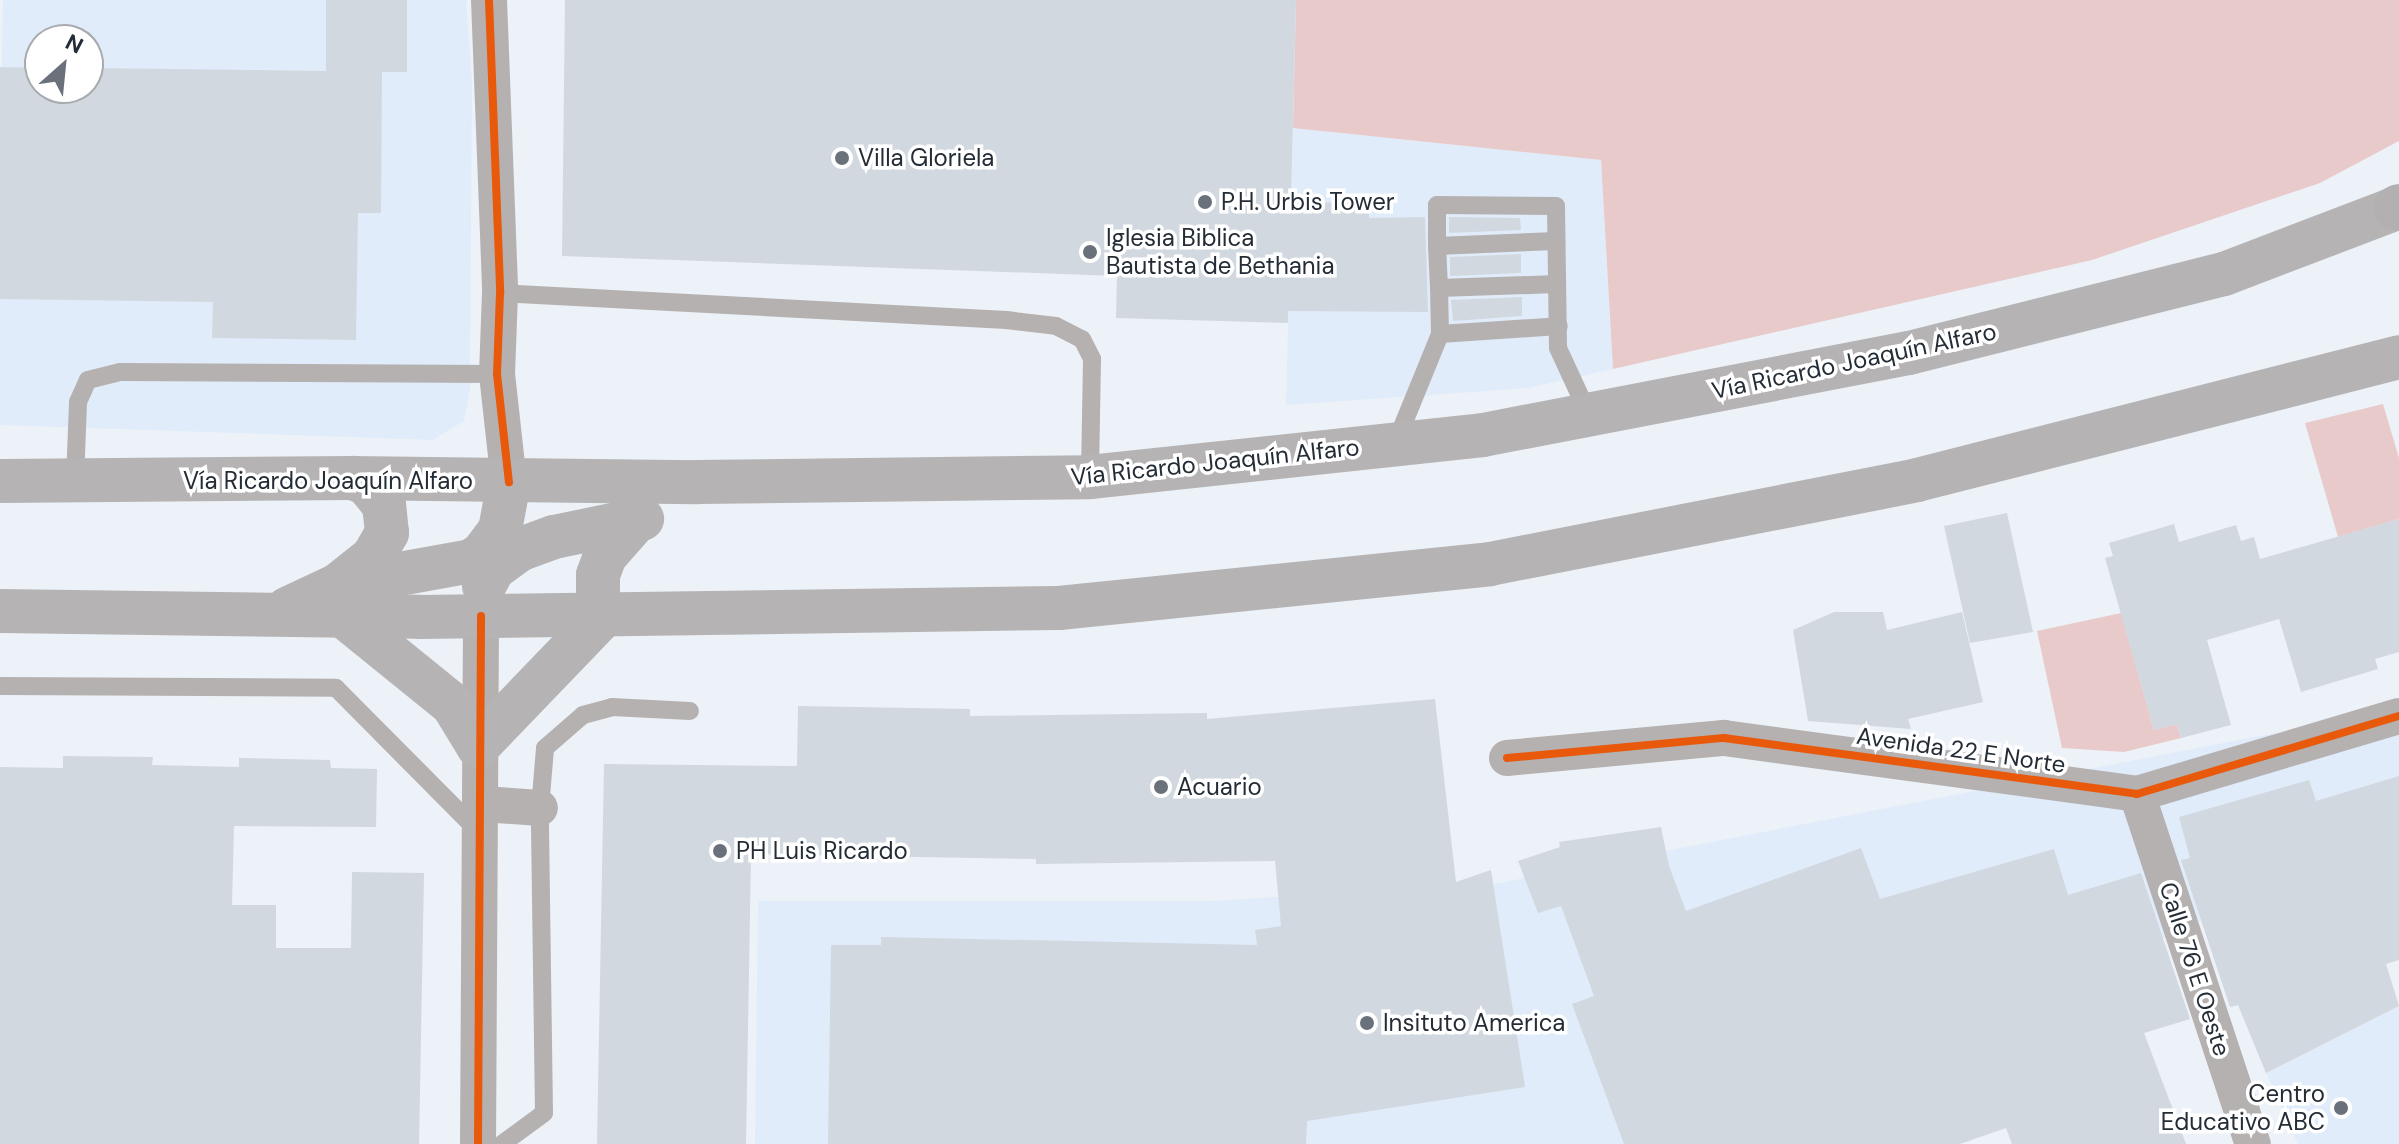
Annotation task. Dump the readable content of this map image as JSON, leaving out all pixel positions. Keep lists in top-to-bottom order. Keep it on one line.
{"streets":{"main road":["Vía Ricardo Joaquín Alfaro"],"street":["Avenida 22 E Norte","Calle 76 E Oeste"]},"crossings":[["Avenida 22 E Norte","Calle 76 E Oeste"]],"places":["Villa Gloriela","P.H. Urbis Tower","Iglesia Biblica Bautista de Bethania","Acuario","PH Luis Ricardo","Insituto America","Centro Educativo ABC"],"north":"top right"}
